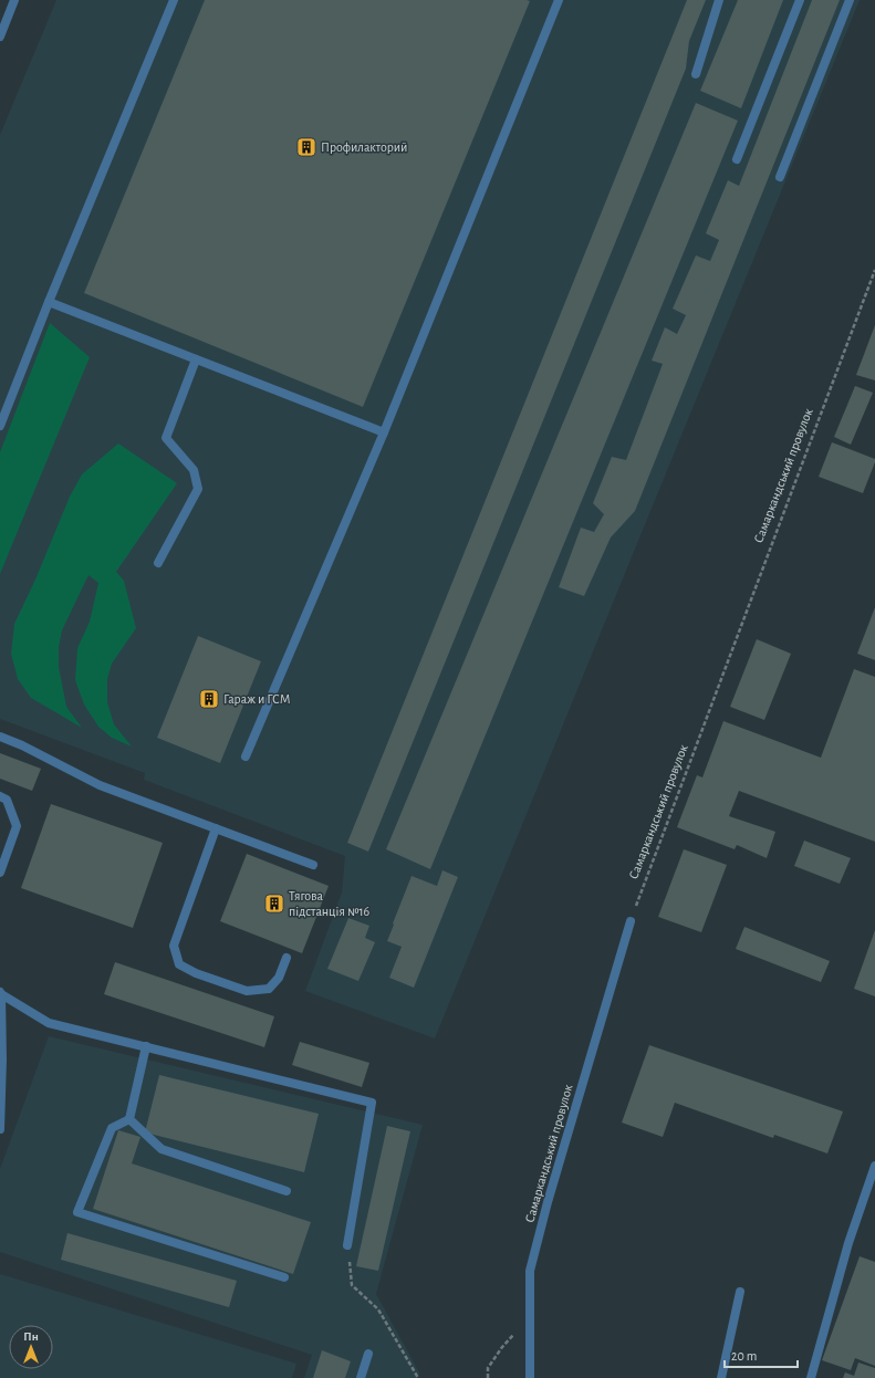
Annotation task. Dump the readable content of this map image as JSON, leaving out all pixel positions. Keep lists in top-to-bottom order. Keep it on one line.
{"streets":{"street":["Самаркандський провулок"]},"places":{"building":["Профилакторий","Гараж и ГСМ","Тягова пiдстанцiя №16"]},"scale_bar":"20 m","north":"top"}
